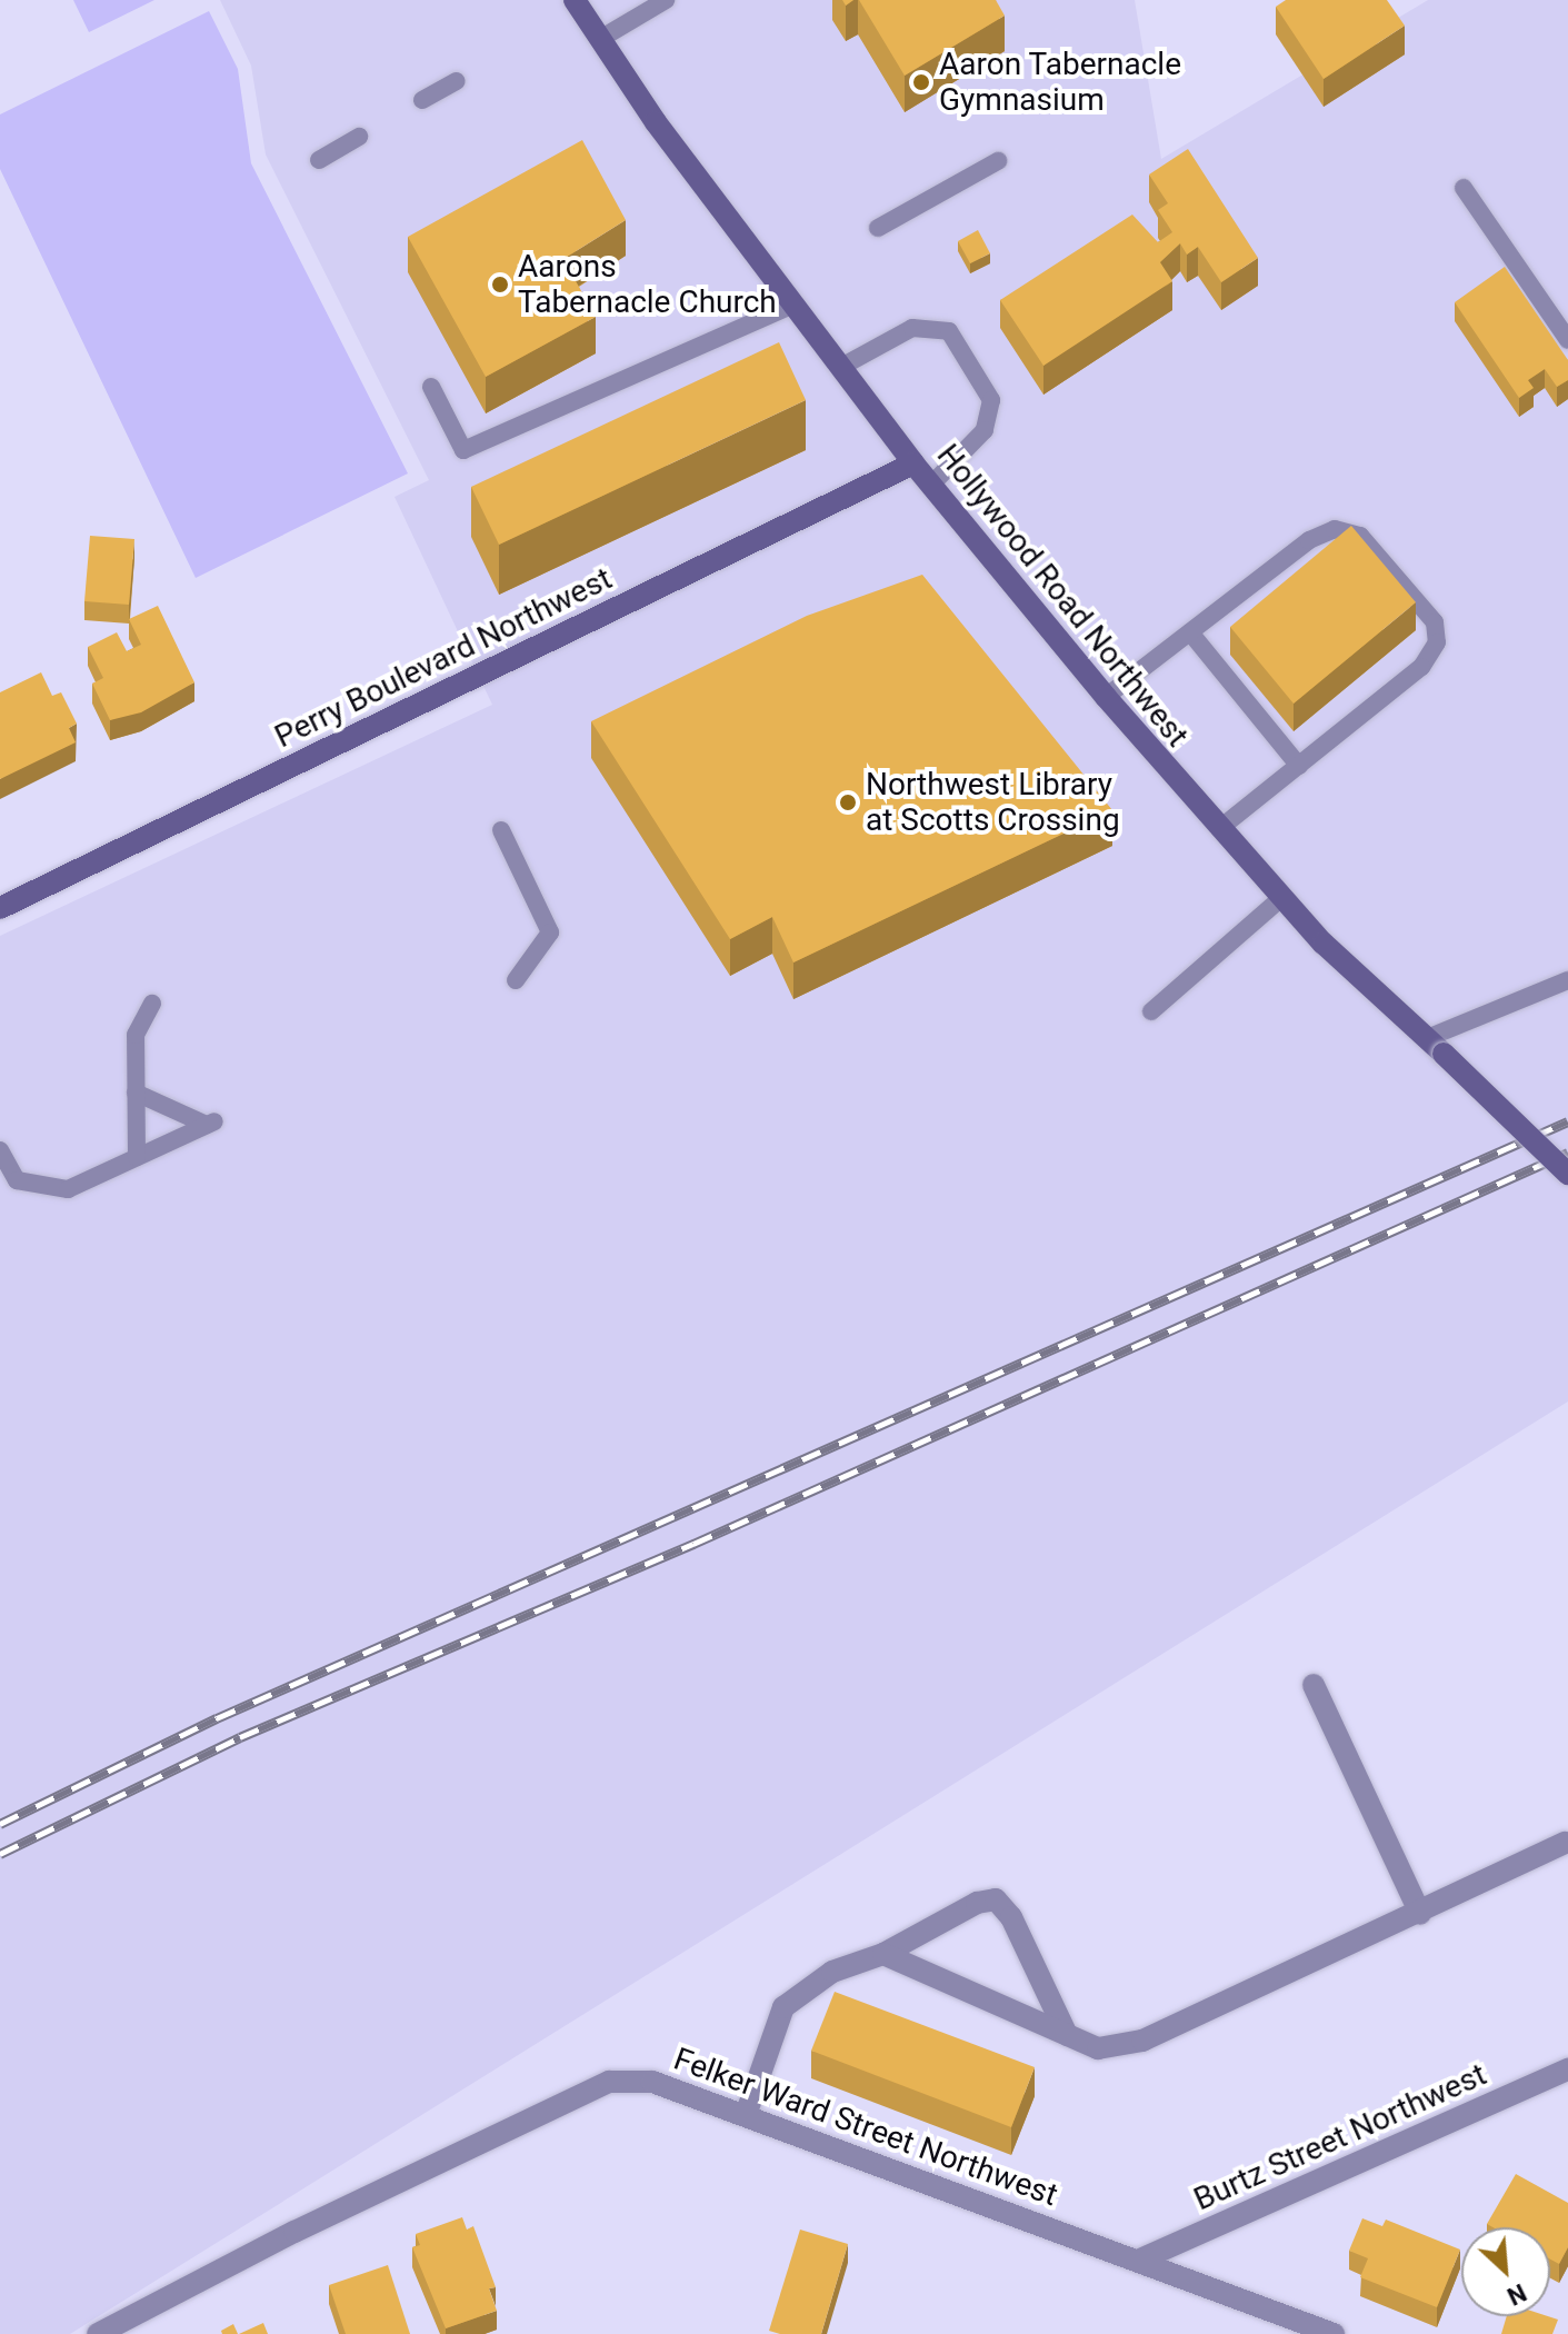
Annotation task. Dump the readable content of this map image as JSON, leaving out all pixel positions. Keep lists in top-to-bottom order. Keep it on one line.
{"streets":{"street":["Hollywood Road Northwest","Perry Boulevard Northwest","Felker Ward Street Northwest","Burtz Street Northwest"]},"crossings":[["Hollywood Road Northwest","Perry Boulevard Northwest"],["Felker Ward Street Northwest","Burtz Street Northwest"]],"places":["Aaron Tabernacle Gymnasium","Aarons Tabernacle Church","Northwest Library at Scotts Crossing"],"north":"bottom right"}
